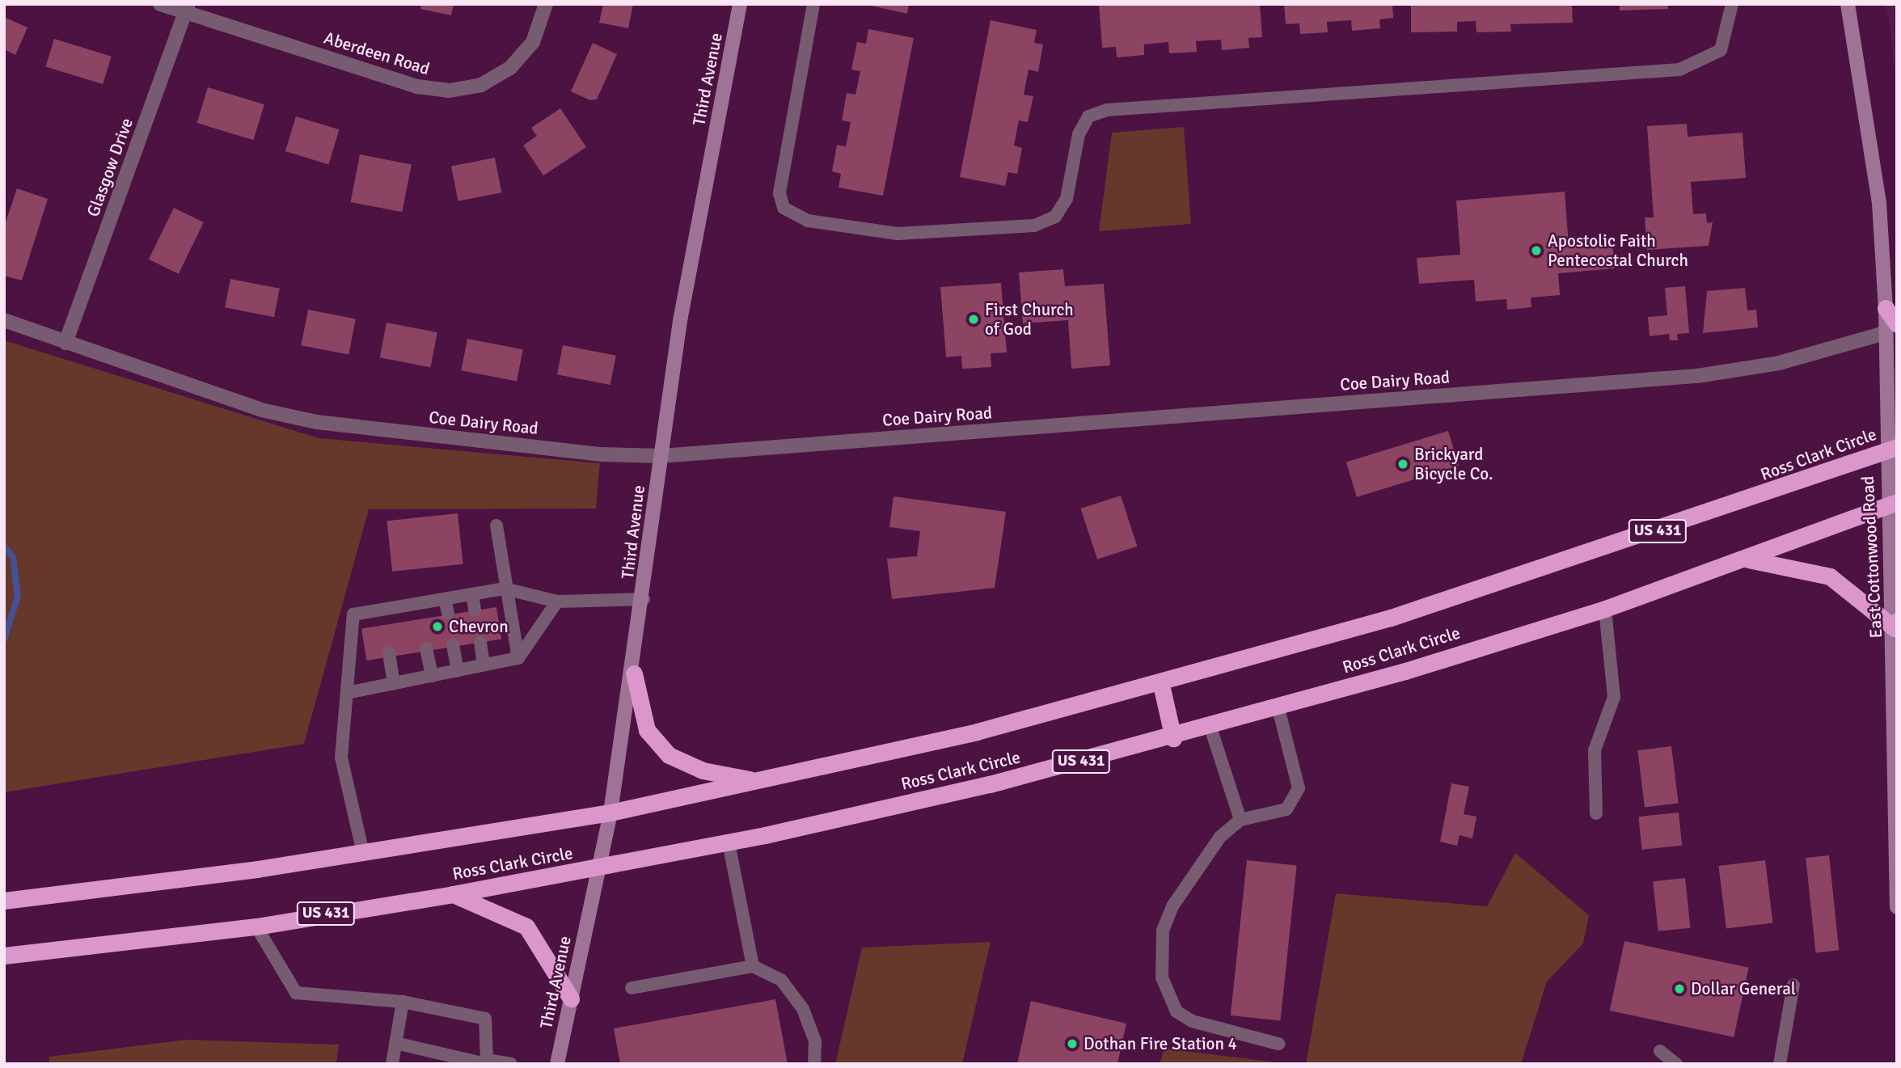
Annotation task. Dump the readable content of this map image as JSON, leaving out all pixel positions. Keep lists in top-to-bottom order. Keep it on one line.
{"streets":{"highway":["Ross Clark Circle","US 431"],"street":["Aberdeen Road","Third Avenue","Glasgow Drive","Coe Dairy Road","East Cottonwood Road"]},"crossings":[["Aberdeen Road","Glasgow Drive"],["Third Avenue","Coe Dairy Road"],["Third Avenue","Ross Clark Circle"],["Glasgow Drive","Coe Dairy Road"],["Coe Dairy Road","East Cottonwood Road"],["Ross Clark Circle","East Cottonwood Road"]],"places":["Apostolic Faith Pentecostal Church","First Church of God","Brickyard Bicycle Co.","Chevron","Dollar General","Dothan Fire Station 4"]}
